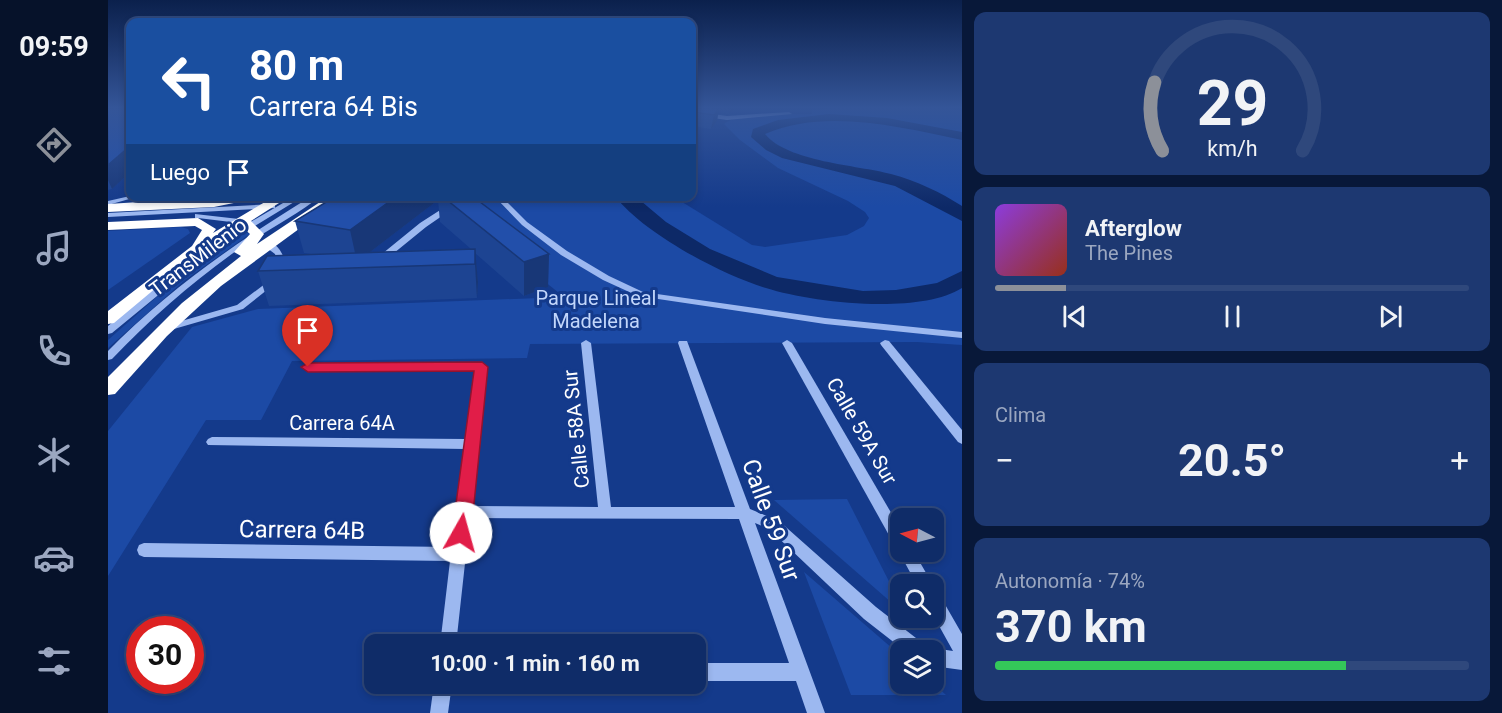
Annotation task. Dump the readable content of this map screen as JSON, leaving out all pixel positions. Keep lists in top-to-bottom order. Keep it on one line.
{"streets":{"street":["TransMilenio","Carrera 64A","Calle 58A Sur","Calle 59A Sur","Calle 59 Sur","Carrera 64B"]},"parks":["Parque Lineal Madelena"],"north":"left","page":{"tabs":"09:59","turn":["80 m","Carrera 64 Bis"],"then":"Luego","song":["Afterglow","The Pines"],"tile":["Clima",["Autonomía · 74%","370 km"]],"heat":["−","20.5°","+"],"limit":"30","trip":"10:00 · 1 min · 160 m","gauge":["29","km/h"]}}
